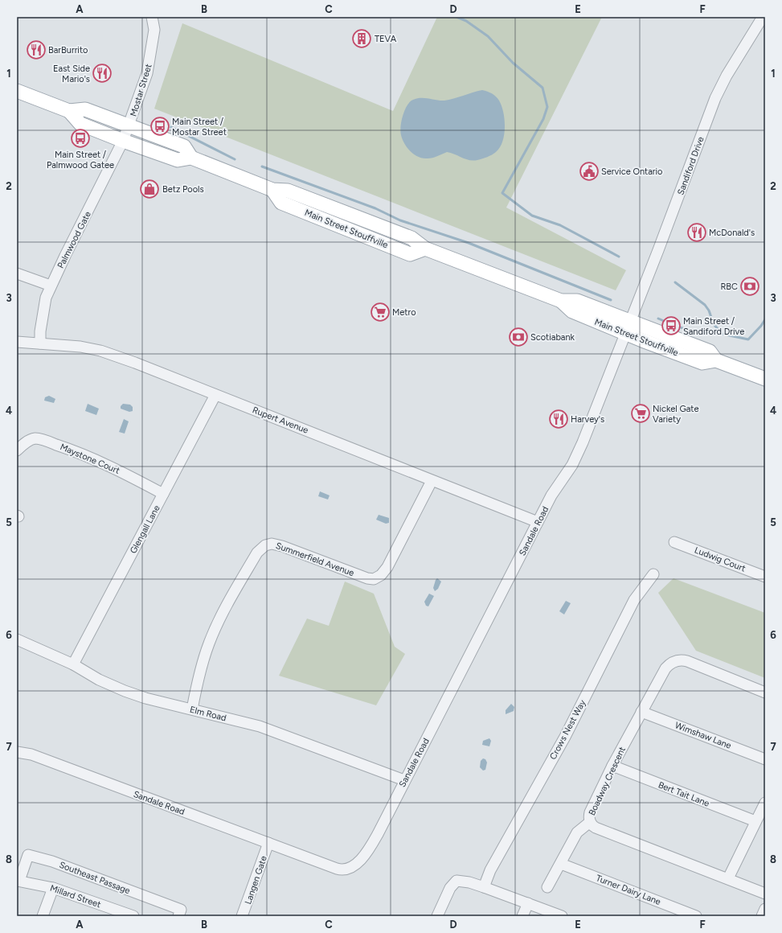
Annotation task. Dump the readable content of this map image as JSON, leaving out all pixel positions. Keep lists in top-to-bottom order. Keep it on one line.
{"streets":{"main road":["Main Street Stouffville"],"street":["Mostar Street","Sandiford Drive","Palmwood Gate","Rupert Avenue","Maystone Court","Glengall Lane","Sandale Road","Summerfield Avenue","Ludwig Court","Elm Road","Crows Nest Way","Wimshaw Lane","Boadway Crescent","Bert Tait Lane","Southeast Passage","Langen Gate","Turner Dairy Lane","Millard Street"]},"crossings":[["Mostar Street","Main Street Stouffville"],["Mostar Street","Palmwood Gate"],["Sandiford Drive","Main Street Stouffville"],["Sandiford Drive","Sandale Road"],["Main Street Stouffville","Palmwood Gate"],["Main Street Stouffville","Sandale Road"],["Palmwood Gate","Rupert Avenue"],["Rupert Avenue","Glengall Lane"],["Rupert Avenue","Sandale Road"],["Rupert Avenue","Summerfield Avenue"],["Maystone Court","Glengall Lane"],["Glengall Lane","Elm Road"],["Sandale Road","Elm Road"],["Sandale Road","Langen Gate"],["Summerfield Avenue","Elm Road"],["Wimshaw Lane","Boadway Crescent"],["Boadway Crescent","Bert Tait Lane"],["Southeast Passage","Millard Street"]],"places":{"building":["TEVA"],"restaurant":["BarBurrito","East Side Mario's","McDonald's","Harvey's"],"bus stop":["Main Street / Mostar Street","Main Street / Palmwood Gatee","Main Street / Sandiford Drive"],"public building":["Service Ontario"],"shop":["Betz Pools"],"bank":["RBC","Scotiabank"],"supermarket":["Metro","Nickel Gate Variety"]},"grid":{"columns":["A","B","C","D","E","F"],"rows":["1","2","3","4","5","6","7","8"]}}
